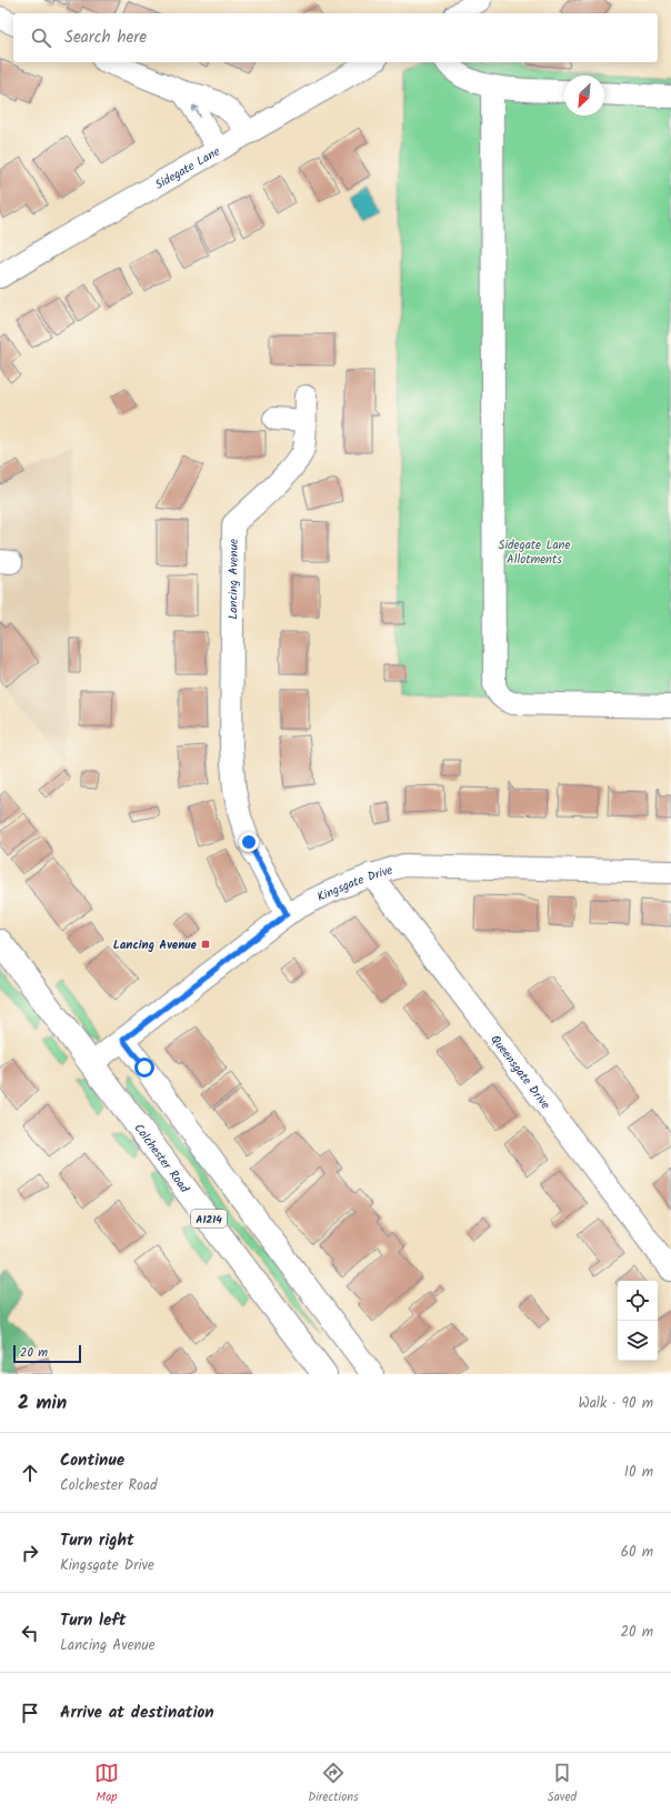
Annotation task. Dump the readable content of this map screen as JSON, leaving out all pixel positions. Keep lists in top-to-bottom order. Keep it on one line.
{"streets":{"main road":["Colchester Road","A1214"],"street":["Sidegate Lane","Lancing Avenue","Kingsgate Drive","Queensgate Drive"]},"crossings":[["Lancing Avenue","Kingsgate Drive"],["Kingsgate Drive","Queensgate Drive"],["Kingsgate Drive","Colchester Road"]],"parks":["Sidegate Lane Allotments"],"places":{"transit":["Lancing Avenue"]},"scale_bar":"20 m","north":"bottom left","page":{"search":"Search here","scale":"20 m","heading":["2 min","Walk · 90 m"],"list":[["Continue","Colchester Road","10 m"],["Turn right","Kingsgate Drive","60 m"],["Turn left","Lancing Avenue","20 m"],"Arrive at destination"],"nav":["Map","Directions","Saved"]}}
